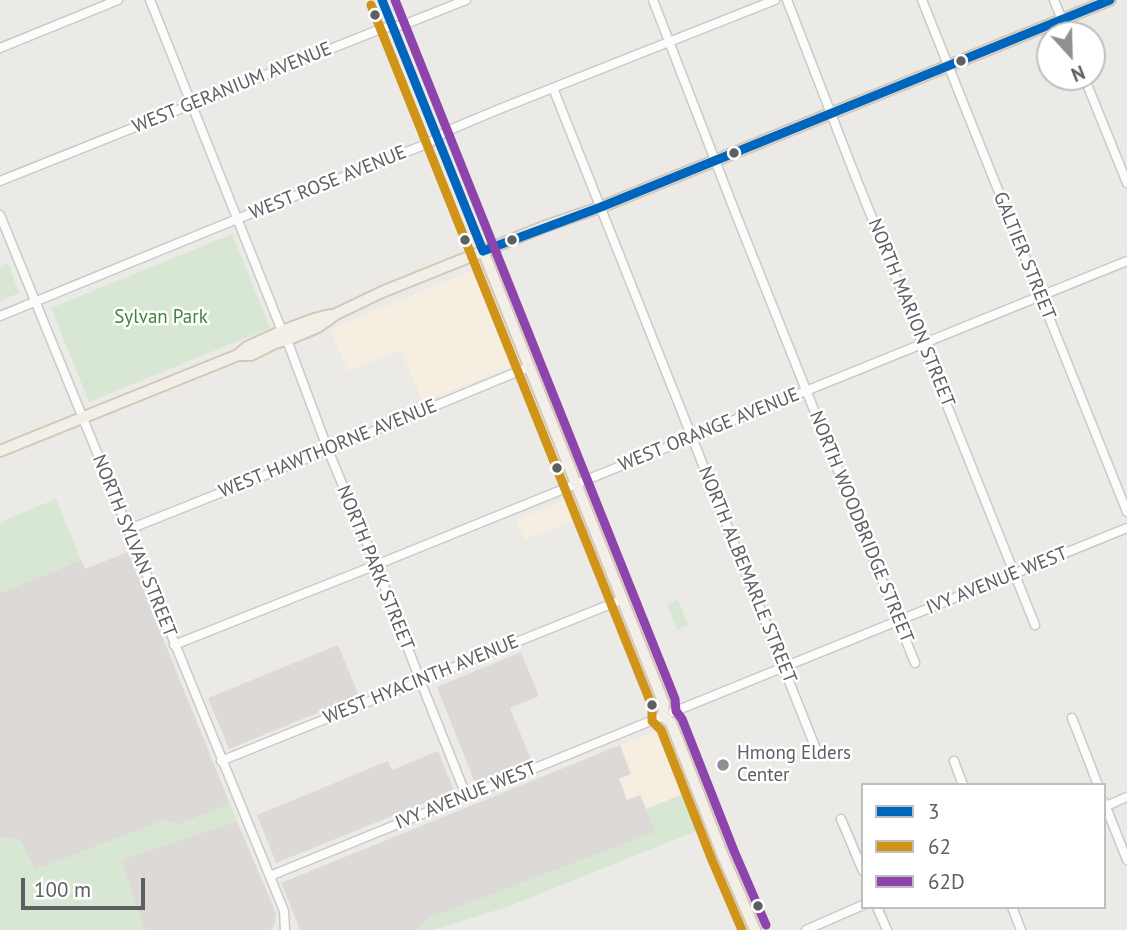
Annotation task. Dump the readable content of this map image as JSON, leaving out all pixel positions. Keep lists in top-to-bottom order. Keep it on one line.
{"streets":{"street":["WEST GERANIUM AVENUE","WEST ROSE AVENUE","GALTIER STREET","NORTH MARION STREET","WEST ORANGE AVENUE","WEST HAWTHORNE AVENUE","NORTH WOODBRIDGE STREET","NORTH SYLVAN STREET","NORTH PARK STREET","NORTH ALBEMARLE STREET","IVY AVENUE WEST","WEST HYACINTH AVENUE"]},"crossings":[["WEST GERANIUM AVENUE","NORTH PARK STREET"],["WEST ROSE AVENUE","NORTH WOODBRIDGE STREET"],["WEST ROSE AVENUE","NORTH SYLVAN STREET"],["WEST ROSE AVENUE","NORTH PARK STREET"],["WEST ROSE AVENUE","NORTH ALBEMARLE STREET"],["GALTIER STREET","WEST ORANGE AVENUE"],["NORTH MARION STREET","WEST ORANGE AVENUE"],["NORTH MARION STREET","IVY AVENUE WEST"],["WEST ORANGE AVENUE","NORTH WOODBRIDGE STREET"],["WEST ORANGE AVENUE","NORTH SYLVAN STREET"],["WEST ORANGE AVENUE","NORTH PARK STREET"],["WEST ORANGE AVENUE","NORTH ALBEMARLE STREET"],["WEST HAWTHORNE AVENUE","NORTH SYLVAN STREET"],["WEST HAWTHORNE AVENUE","NORTH PARK STREET"],["NORTH WOODBRIDGE STREET","IVY AVENUE WEST"],["NORTH SYLVAN STREET","IVY AVENUE WEST"],["NORTH SYLVAN STREET","WEST HYACINTH AVENUE"],["NORTH PARK STREET","IVY AVENUE WEST"],["NORTH PARK STREET","WEST HYACINTH AVENUE"],["NORTH ALBEMARLE STREET","IVY AVENUE WEST"]],"parks":["Sylvan Park"],"places":["Hmong Elders Center"],"lines":["transit line 3","transit line 62D","transit line 62"],"legend":["3","62","62D"],"scale_bar":"100 m","north":"bottom"}
